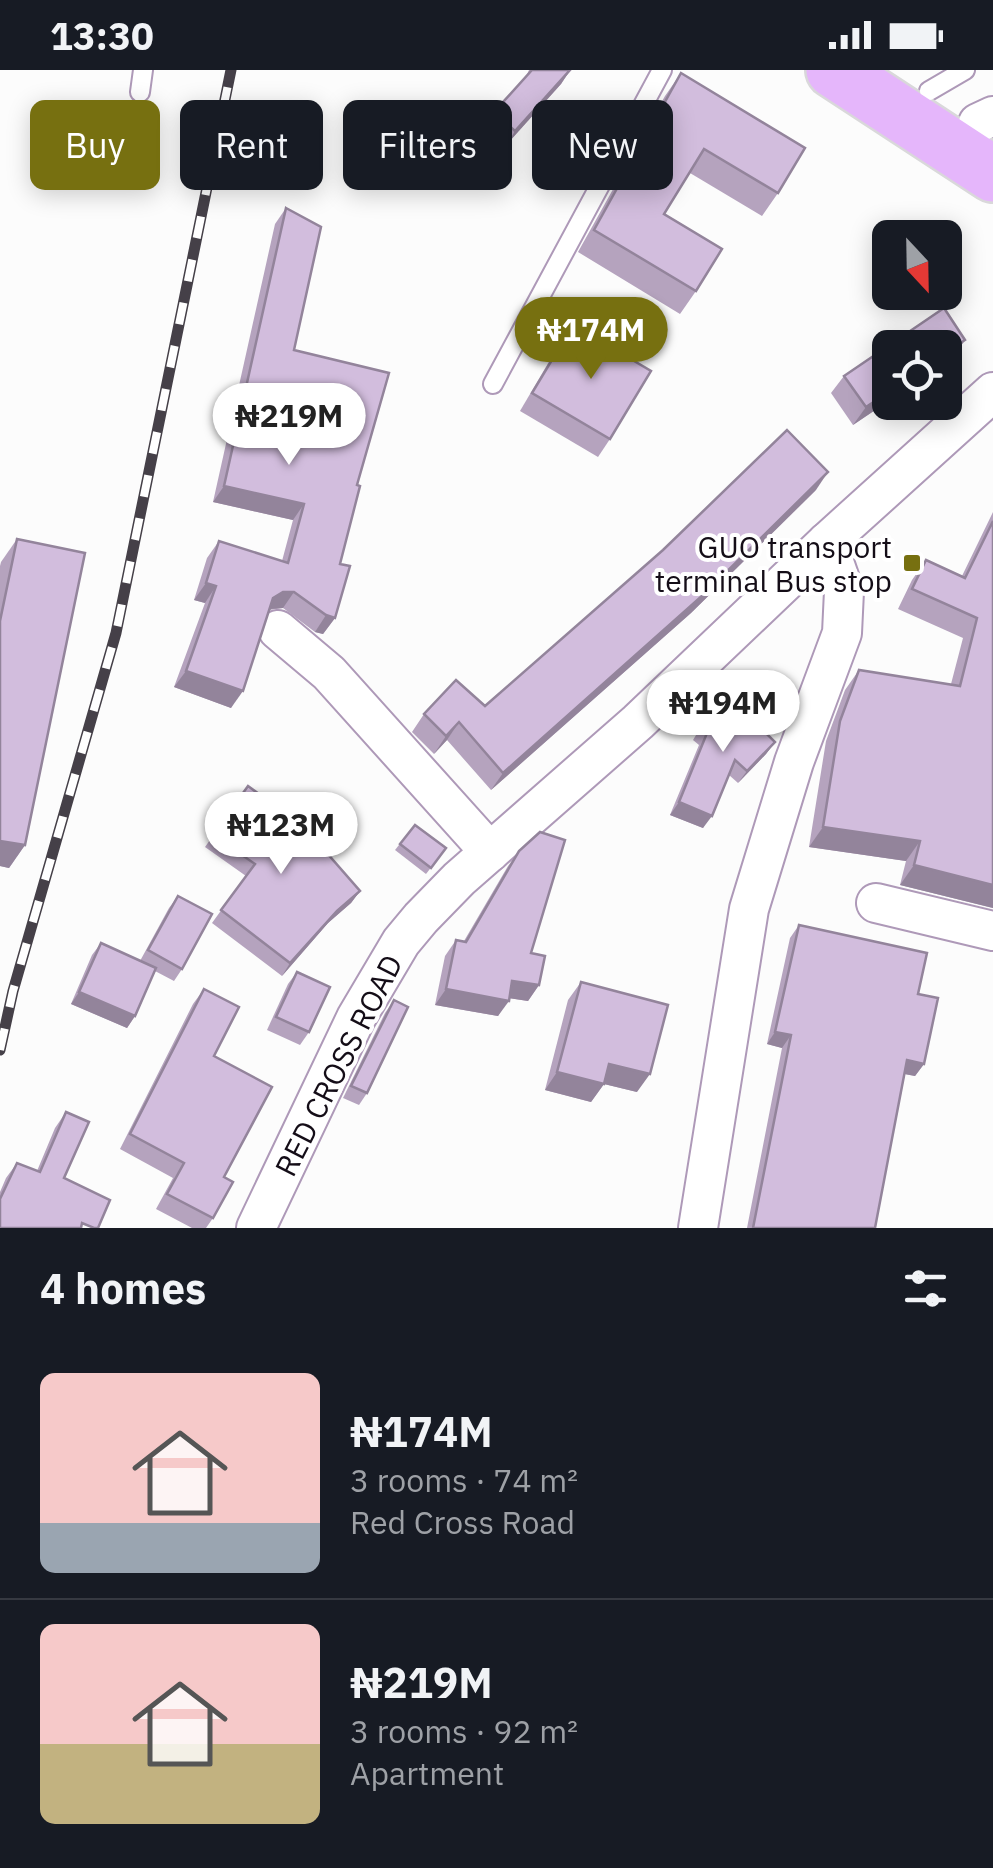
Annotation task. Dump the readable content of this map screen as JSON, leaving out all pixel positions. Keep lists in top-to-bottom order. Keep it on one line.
{"streets":{"street":["RED CROSS ROAD"]},"places":{"transit":["GUO transport terminal Bus stop"]},"north":"bottom","page":{"status":"13:30","chip":["Buy","Rent","Filters","New"],"price":["₦174M","₦219M","₦194M","₦123M"],"heading":"4 homes","list":[{"name":"₦174M","note":"3 rooms · 74 m² · Red Cross Road"},{"name":"₦219M","note":"3 rooms · 92 m² · Apartment"}]}}
